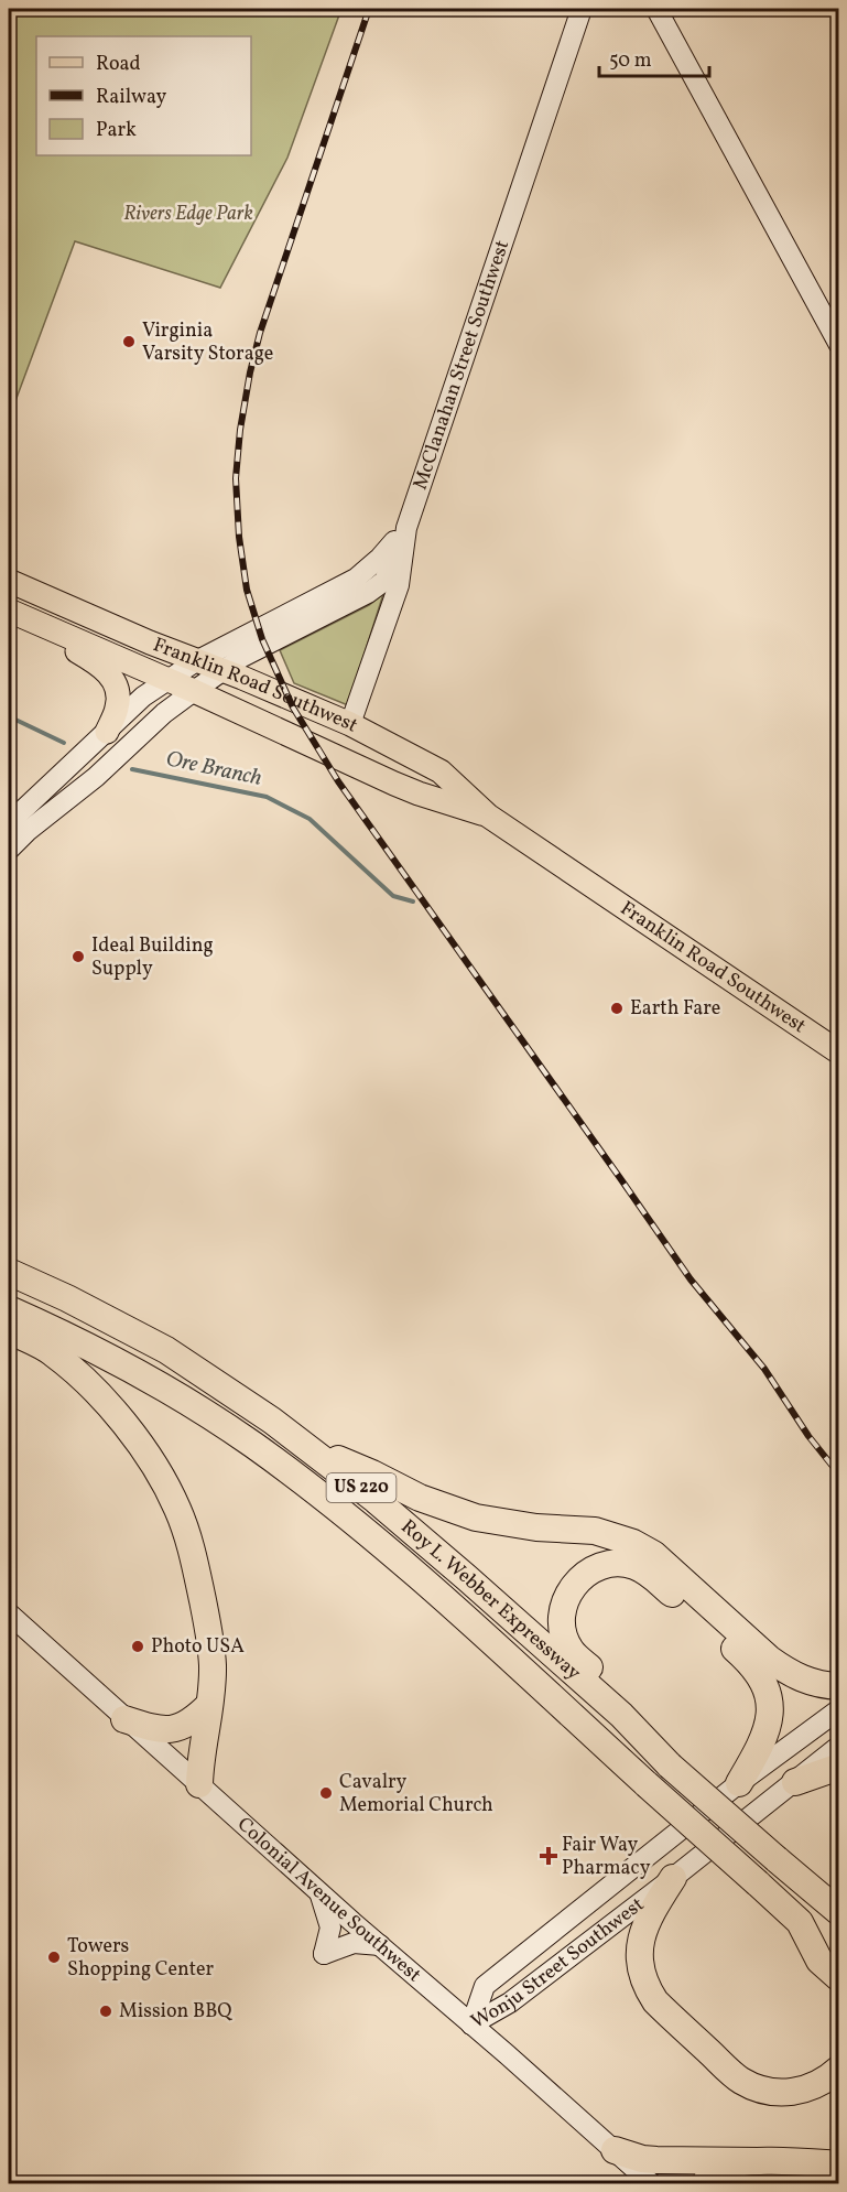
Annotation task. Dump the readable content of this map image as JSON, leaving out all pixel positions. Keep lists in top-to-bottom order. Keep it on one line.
{"streets":{"highway":["US 220","Roy L. Webber Expressway"],"main road":["McClanahan Street Southwest","Franklin Road Southwest","Colonial Avenue Southwest","Wonju Street Southwest"]},"crossings":[["McClanahan Street Southwest","Franklin Road Southwest"],["US 220","Roy L. Webber Expressway"],["Colonial Avenue Southwest","Wonju Street Southwest"]],"water":["Ore Branch"],"parks":["Rivers Edge Park"],"places":{"other":["Virginia Varsity Storage","Ideal Building Supply","Earth Fare","Photo USA","Cavalry Memorial Church","Towers Shopping Center","Mission BBQ"],"health":["Fair Way Pharmacy"]},"legend":["Road","Railway","Park"],"scale_bar":"50 m"}
